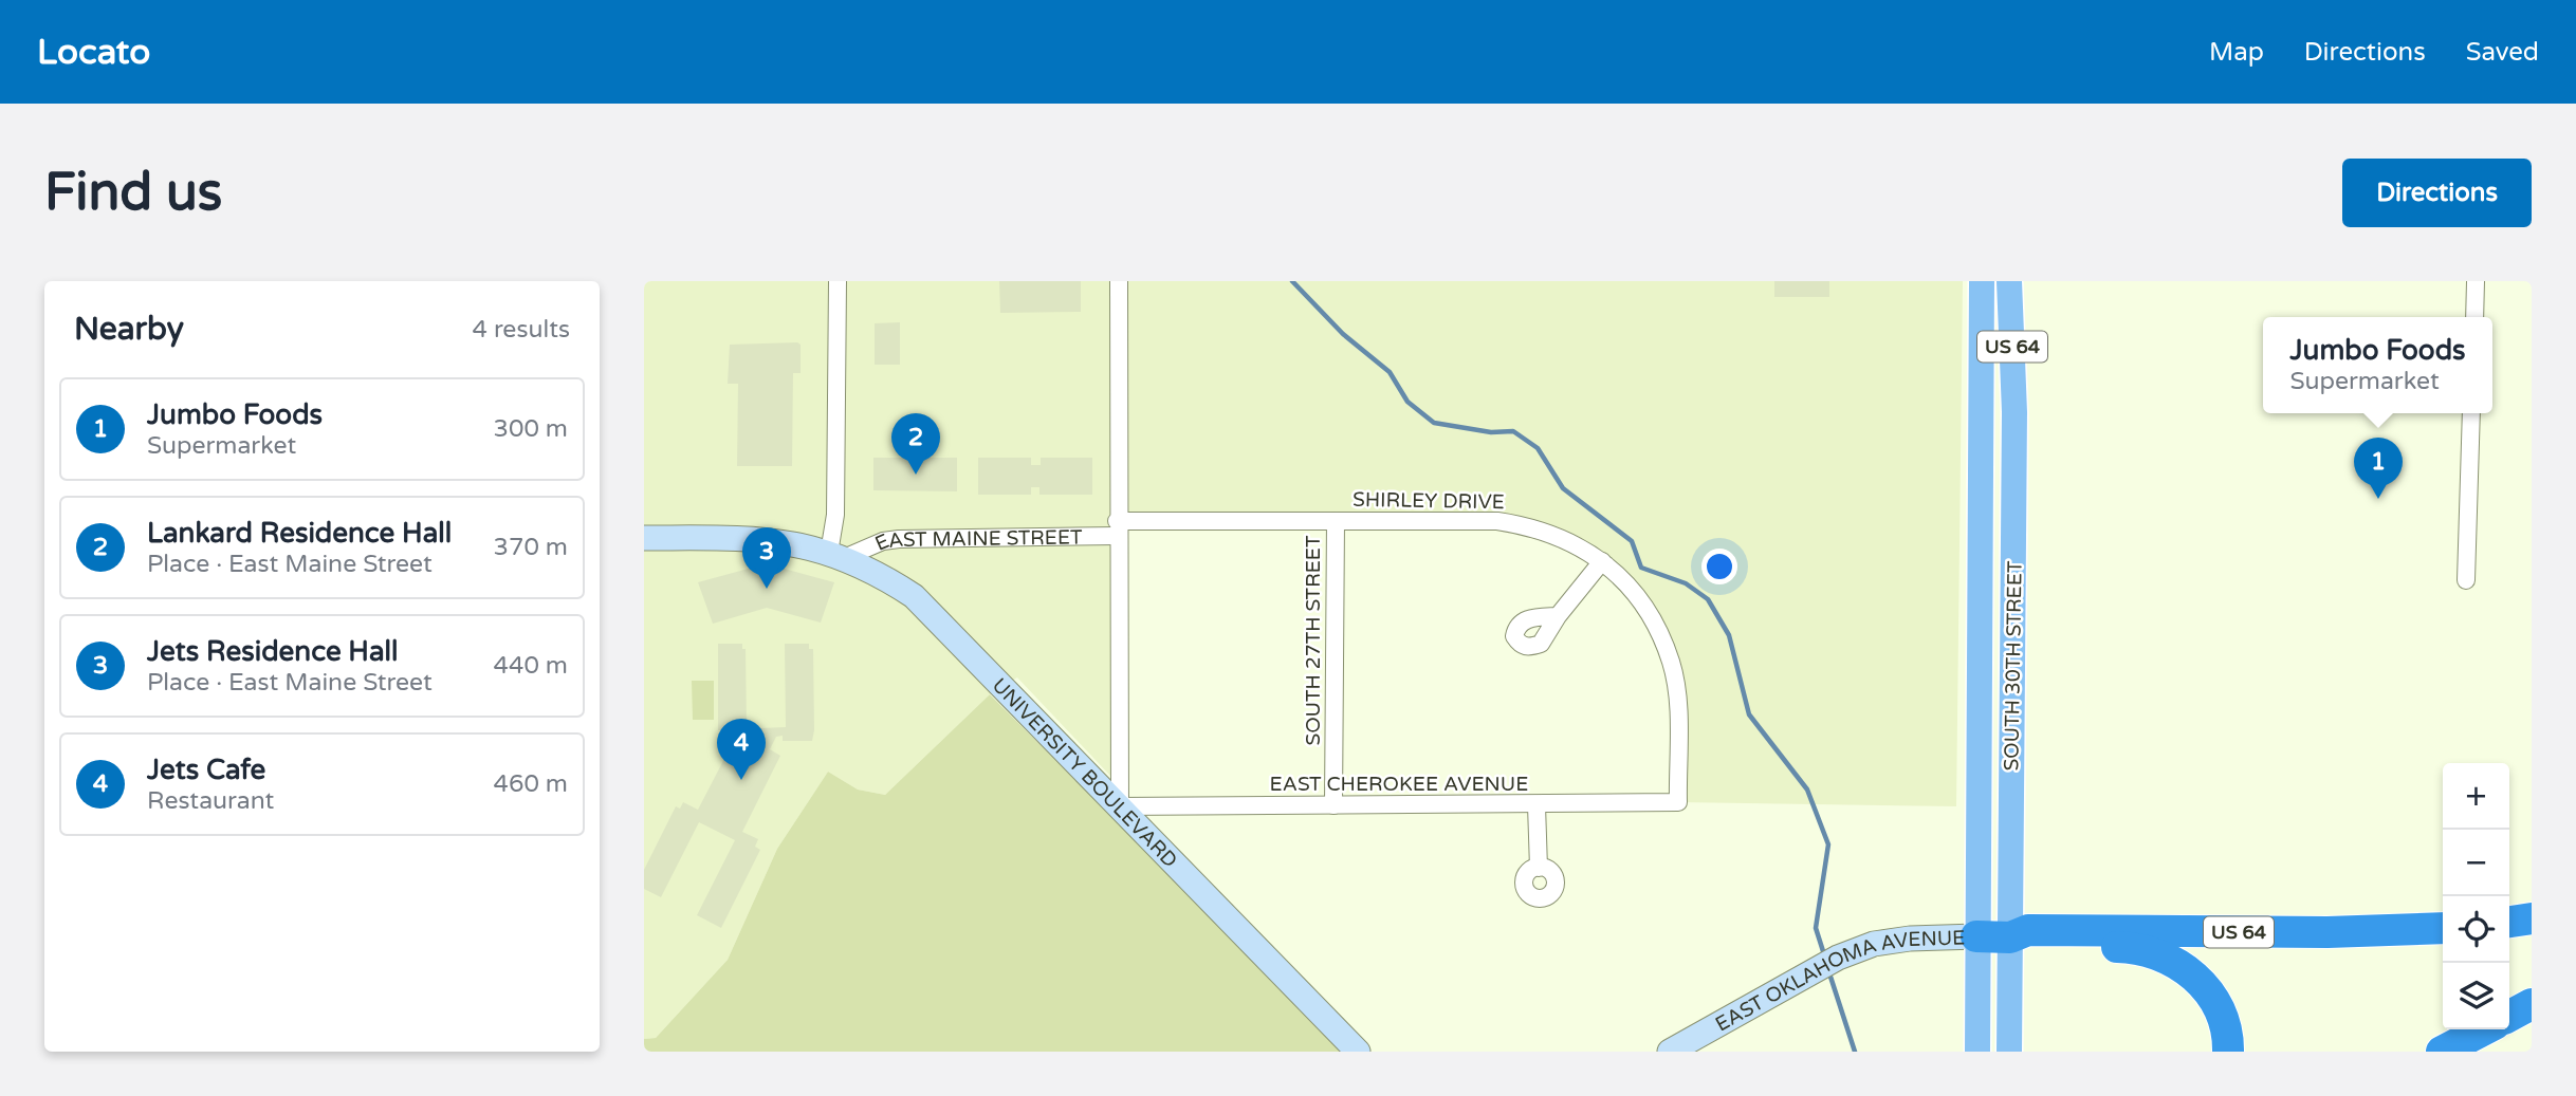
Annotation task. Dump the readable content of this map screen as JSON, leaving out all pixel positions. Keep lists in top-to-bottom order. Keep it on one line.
{"streets":{"highway":["US 64"],"main road":["SOUTH 30TH STREET"],"street":["SHIRLEY DRIVE","EAST MAINE STREET","SOUTH 27TH STREET","UNIVERSITY BOULEVARD","EAST CHEROKEE AVENUE","EAST OKLAHOMA AVENUE"]},"crossings":[["US 64","SOUTH 30TH STREET"],["SHIRLEY DRIVE","EAST MAINE STREET"],["SHIRLEY DRIVE","SOUTH 27TH STREET"],["SHIRLEY DRIVE","EAST CHEROKEE AVENUE"],["EAST MAINE STREET","SOUTH 27TH STREET"],["EAST MAINE STREET","UNIVERSITY BOULEVARD"],["SOUTH 27TH STREET","EAST CHEROKEE AVENUE"],["SOUTH 30TH STREET","EAST OKLAHOMA AVENUE"],["UNIVERSITY BOULEVARD","EAST CHEROKEE AVENUE"]],"page":{"header":"Locato","nav":["Map","Directions","Saved"],"buttons":"Directions","title":"Find us","heading":["Nearby","4 results"],"popup":["Jumbo Foods","Supermarket"],"list":[{"mark":"1","name":"Jumbo Foods","note":"Supermarket","value":"300 m"},{"mark":"2","name":"Lankard Residence Hall","note":"Place · East Maine Street","value":"370 m"},{"mark":"3","name":"Jets Residence Hall","note":"Place · East Maine Street","value":"440 m"},{"mark":"4","name":"Jets Cafe","note":"Restaurant","value":"460 m"}],"pins":["2","1","3","4"],"map_buttons":["+","−"]}}
